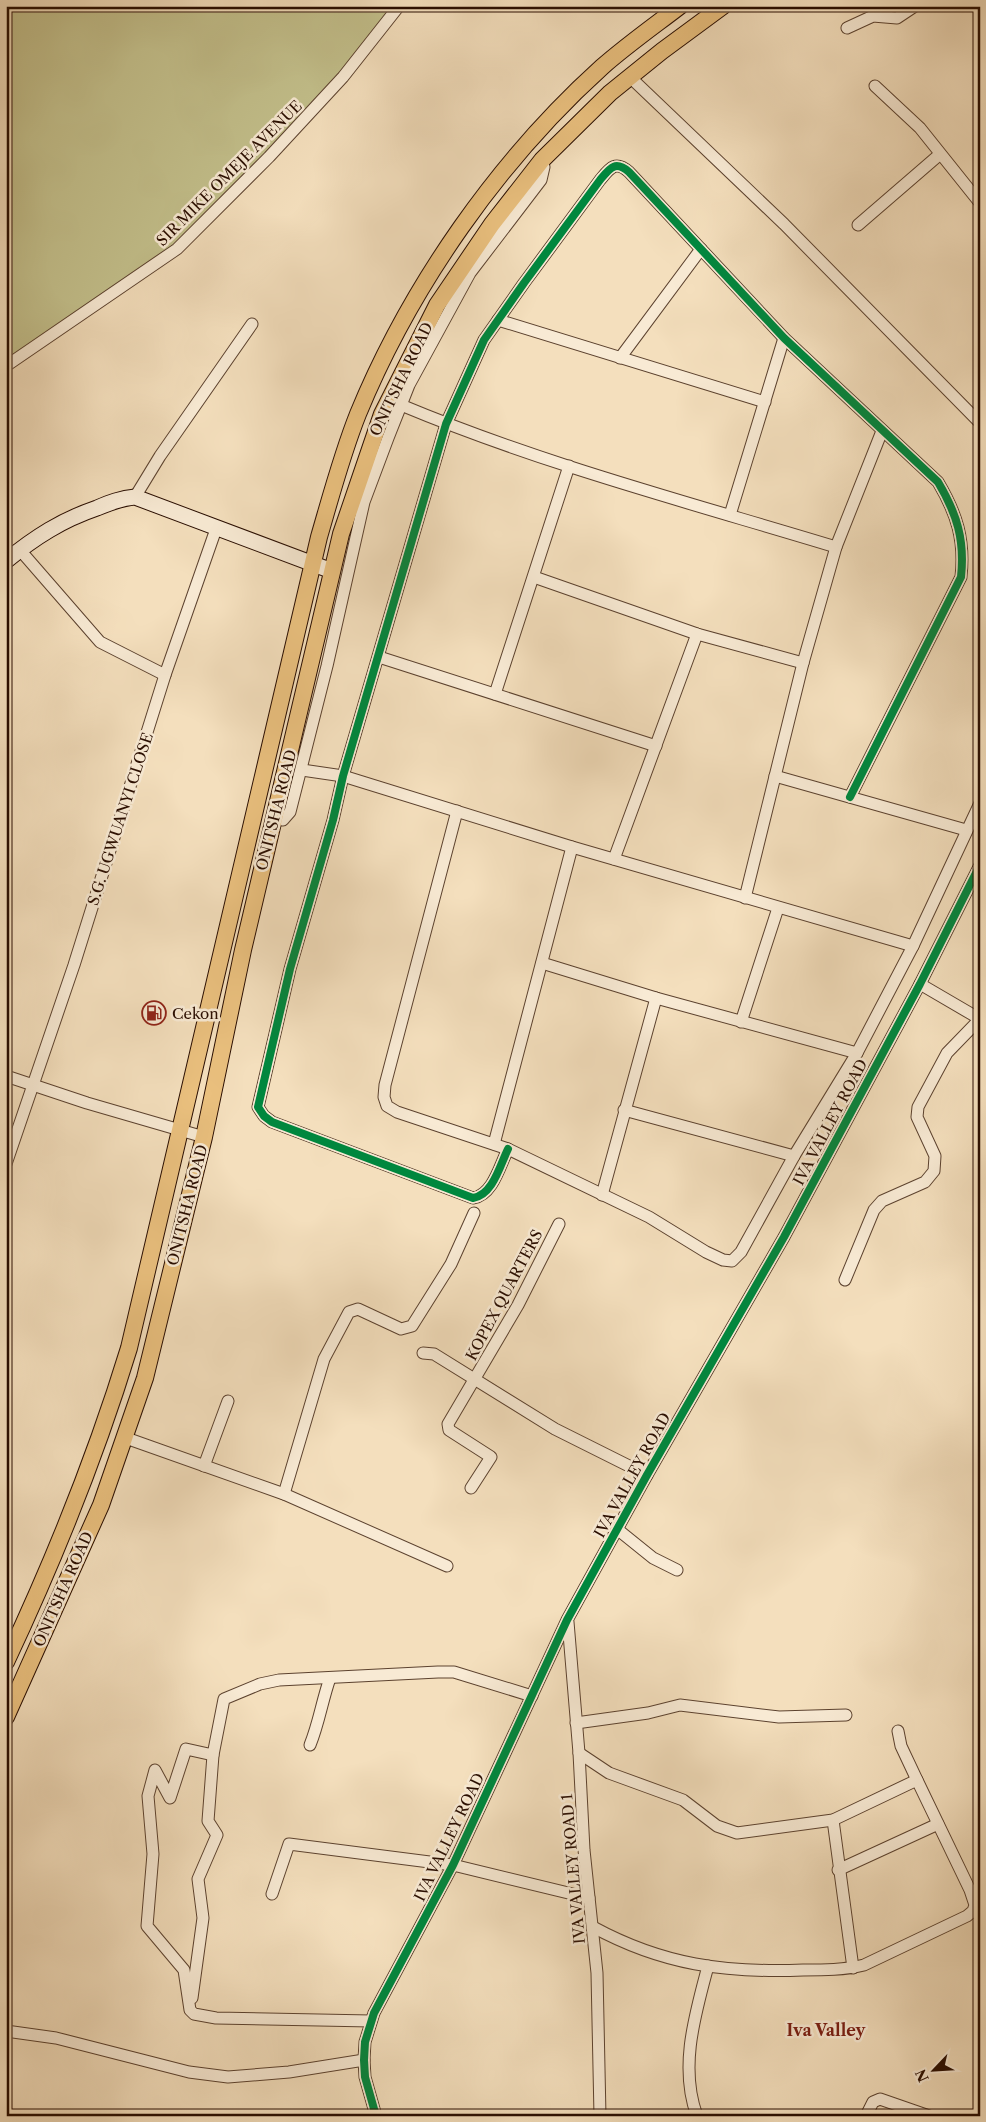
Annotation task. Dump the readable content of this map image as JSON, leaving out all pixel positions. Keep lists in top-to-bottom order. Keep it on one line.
{"streets":{"main road":["ONITSHA ROAD"],"street":["SIR MIKE OMEJE AVENUE","S.G. UGWUANYI CLOSE","IVA VALLEY ROAD","KOPEX QUARTERS","IVA VALLEY ROAD 1"]},"crossings":[["IVA VALLEY ROAD","KOPEX QUARTERS"],["IVA VALLEY ROAD","IVA VALLEY ROAD 1"]],"districts":["Iva Valley"],"places":{"fuel station":["Cekon"]},"north":"bottom left"}
